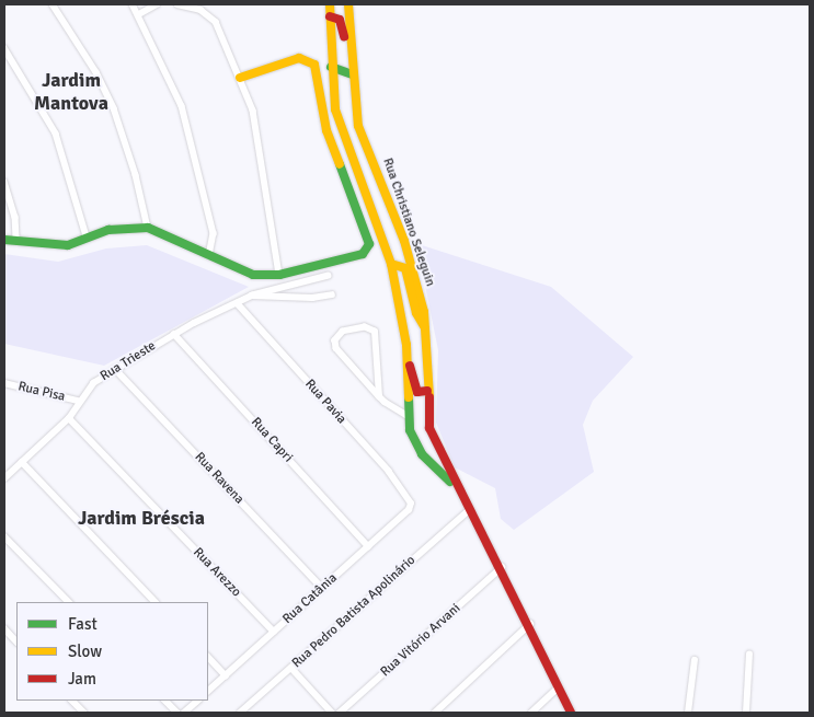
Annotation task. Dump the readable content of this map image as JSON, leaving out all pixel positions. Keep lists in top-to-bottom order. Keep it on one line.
{"streets":{"main road":["Rua Christiano Seleguin"],"street":["Rua Trieste","Rua Pisa","Rua Pavia","Rua Capri","Rua Ravena","Rua Arezzo","Rua Catânia","Rua Pedro Batista Apolinário","Rua Vitório Arvani"]},"crossings":[["Rua Christiano Seleguin","Rua Pedro Batista Apolinário"],["Rua Christiano Seleguin","Rua Vitório Arvani"],["Rua Trieste","Rua Pisa"],["Rua Trieste","Rua Pavia"],["Rua Trieste","Rua Capri"],["Rua Trieste","Rua Ravena"],["Rua Trieste","Rua Arezzo"],["Rua Pavia","Rua Catânia"],["Rua Capri","Rua Catânia"],["Rua Ravena","Rua Catânia"],["Rua Arezzo","Rua Catânia"]],"districts":["Jardim Mantova","Jardim Bréscia"],"legend":["Fast","Slow","Jam"]}
